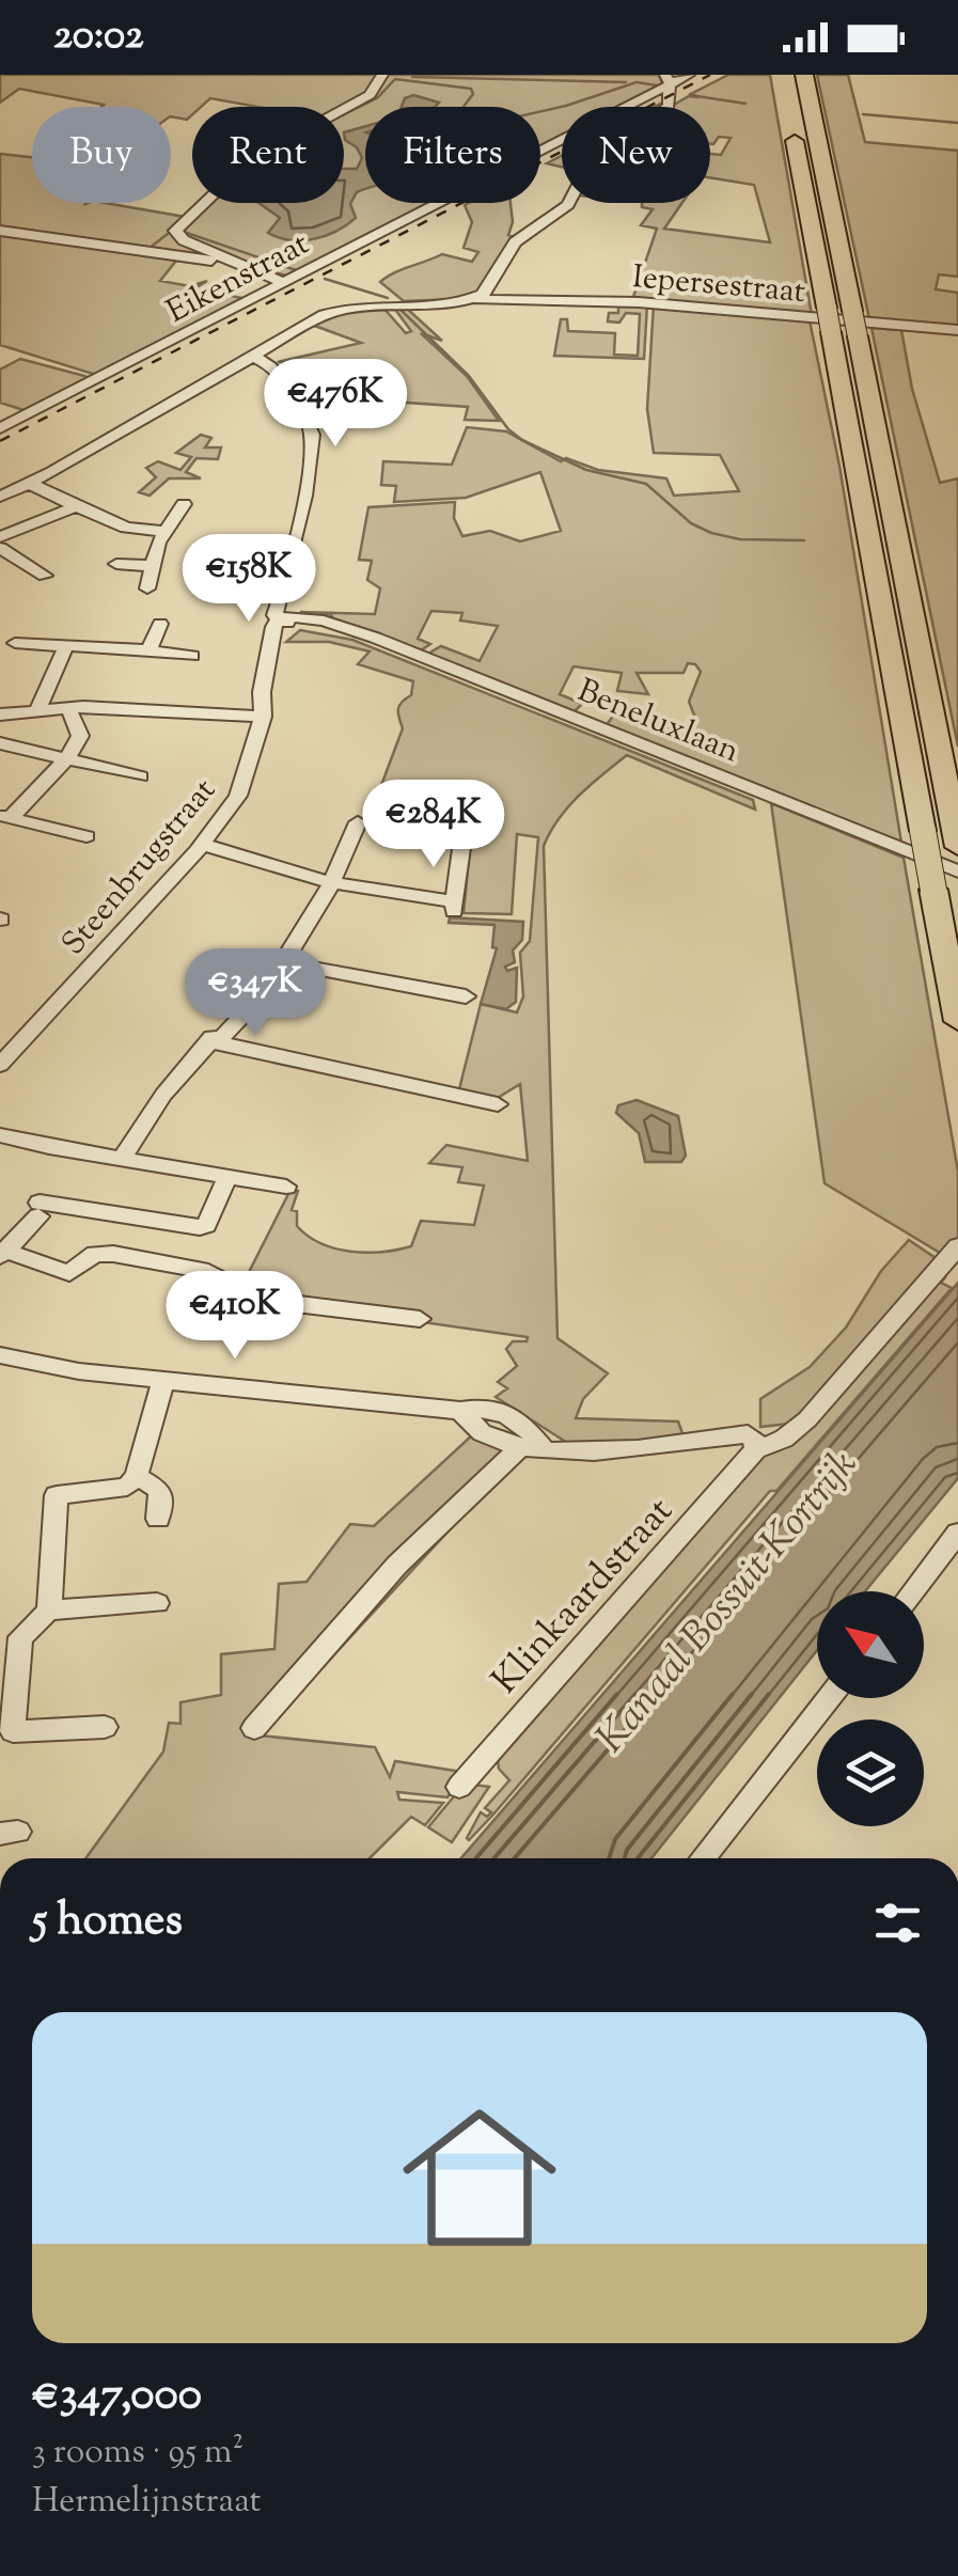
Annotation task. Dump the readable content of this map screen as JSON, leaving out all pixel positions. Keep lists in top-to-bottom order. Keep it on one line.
{"streets":{"street":["Eikenstraat","Iepersestraat","Beneluxlaan","Steenbrugstraat","Klinkaardstraat"]},"crossings":[["Beneluxlaan","Steenbrugstraat"]],"water":["Kanaal Bossuit-Kortrijk"],"north":"top left","page":{"status":"20:02","chip":["Buy","Rent","Filters","New"],"price":["€476K","€158K","€284K","€347K","€410K"],"heading":"5 homes","list":[{"name":"€347,000","note":"3 rooms · 95 m² · Hermelijnstraat"}]}}
